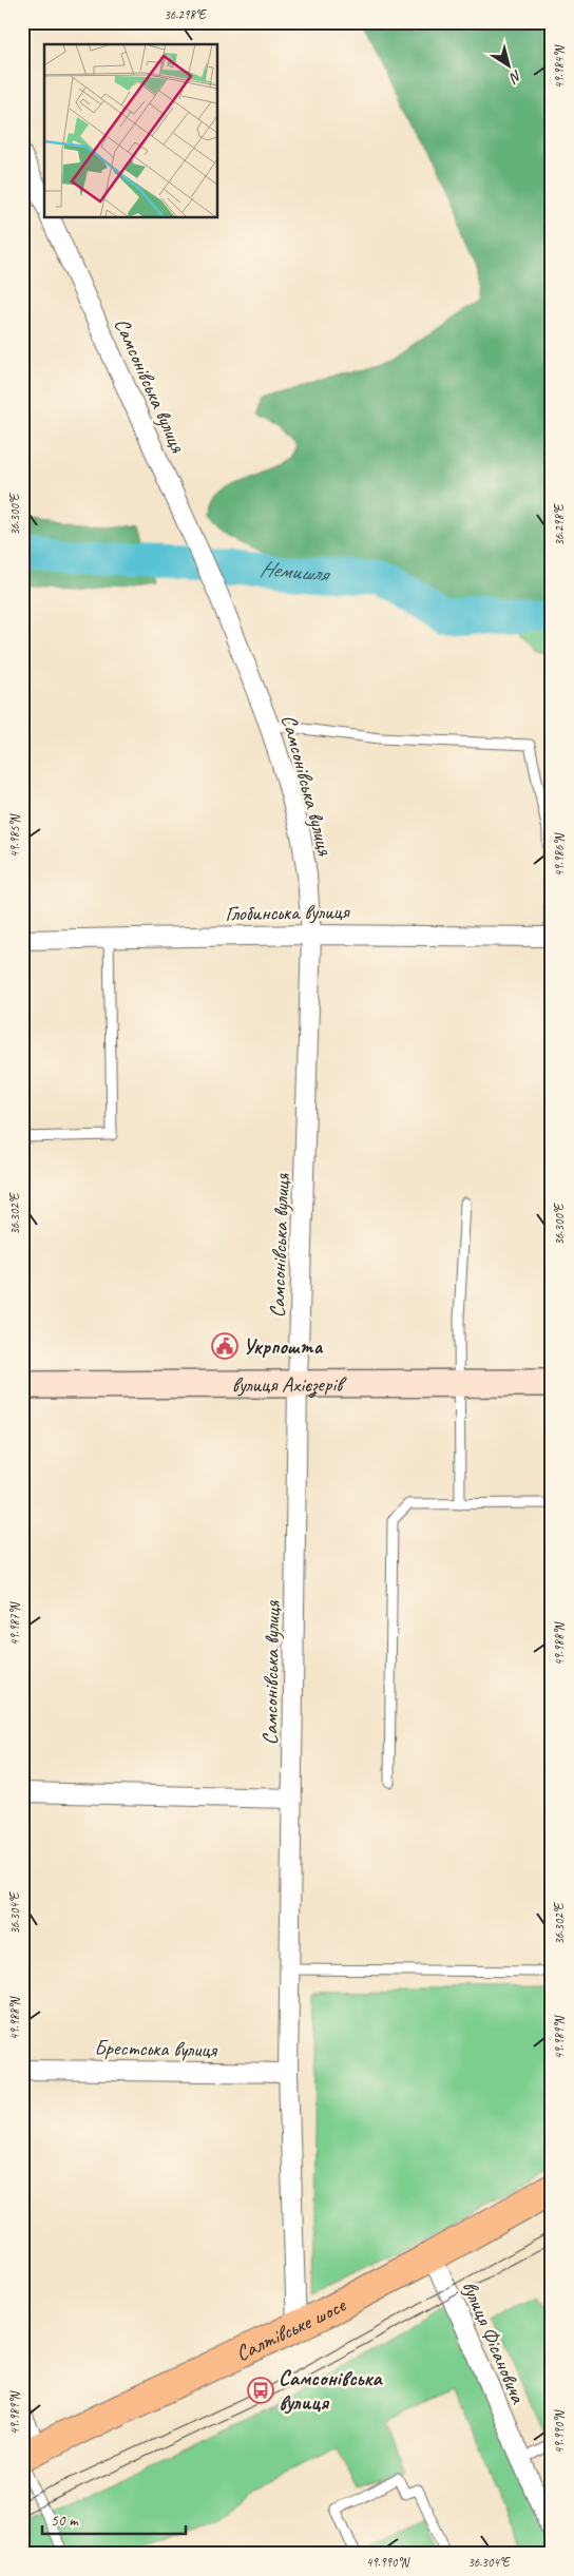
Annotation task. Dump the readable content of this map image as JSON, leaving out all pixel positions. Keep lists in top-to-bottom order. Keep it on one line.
{"streets":{"main road":["вулиця Ахієзерів","Салтівське шосе"],"street":["Самсонівська вулиця","Глобинська вулиця","Брестська вулиця","вулиця Фісановича"]},"crossings":[["Самсонівська вулиця","Глобинська вулиця"],["Самсонівська вулиця","вулиця Ахієзерів"],["Самсонівська вулиця","Брестська вулиця"],["Самсонівська вулиця","Салтівське шосе"],["Салтівське шосе","вулиця Фісановича"]],"water":["Немишля"],"places":{"public building":["Укрпошта"],"bus stop":["Самсонівська вулиця"]},"scale_bar":"50 m","north":"bottom right","coordinates":["36.298°E","49.984°N","36.300°E","49.985°N","49.986°N","36.302°E","49.987°N","49.988°N","36.304°E","49.989°N","49.990°N"]}
